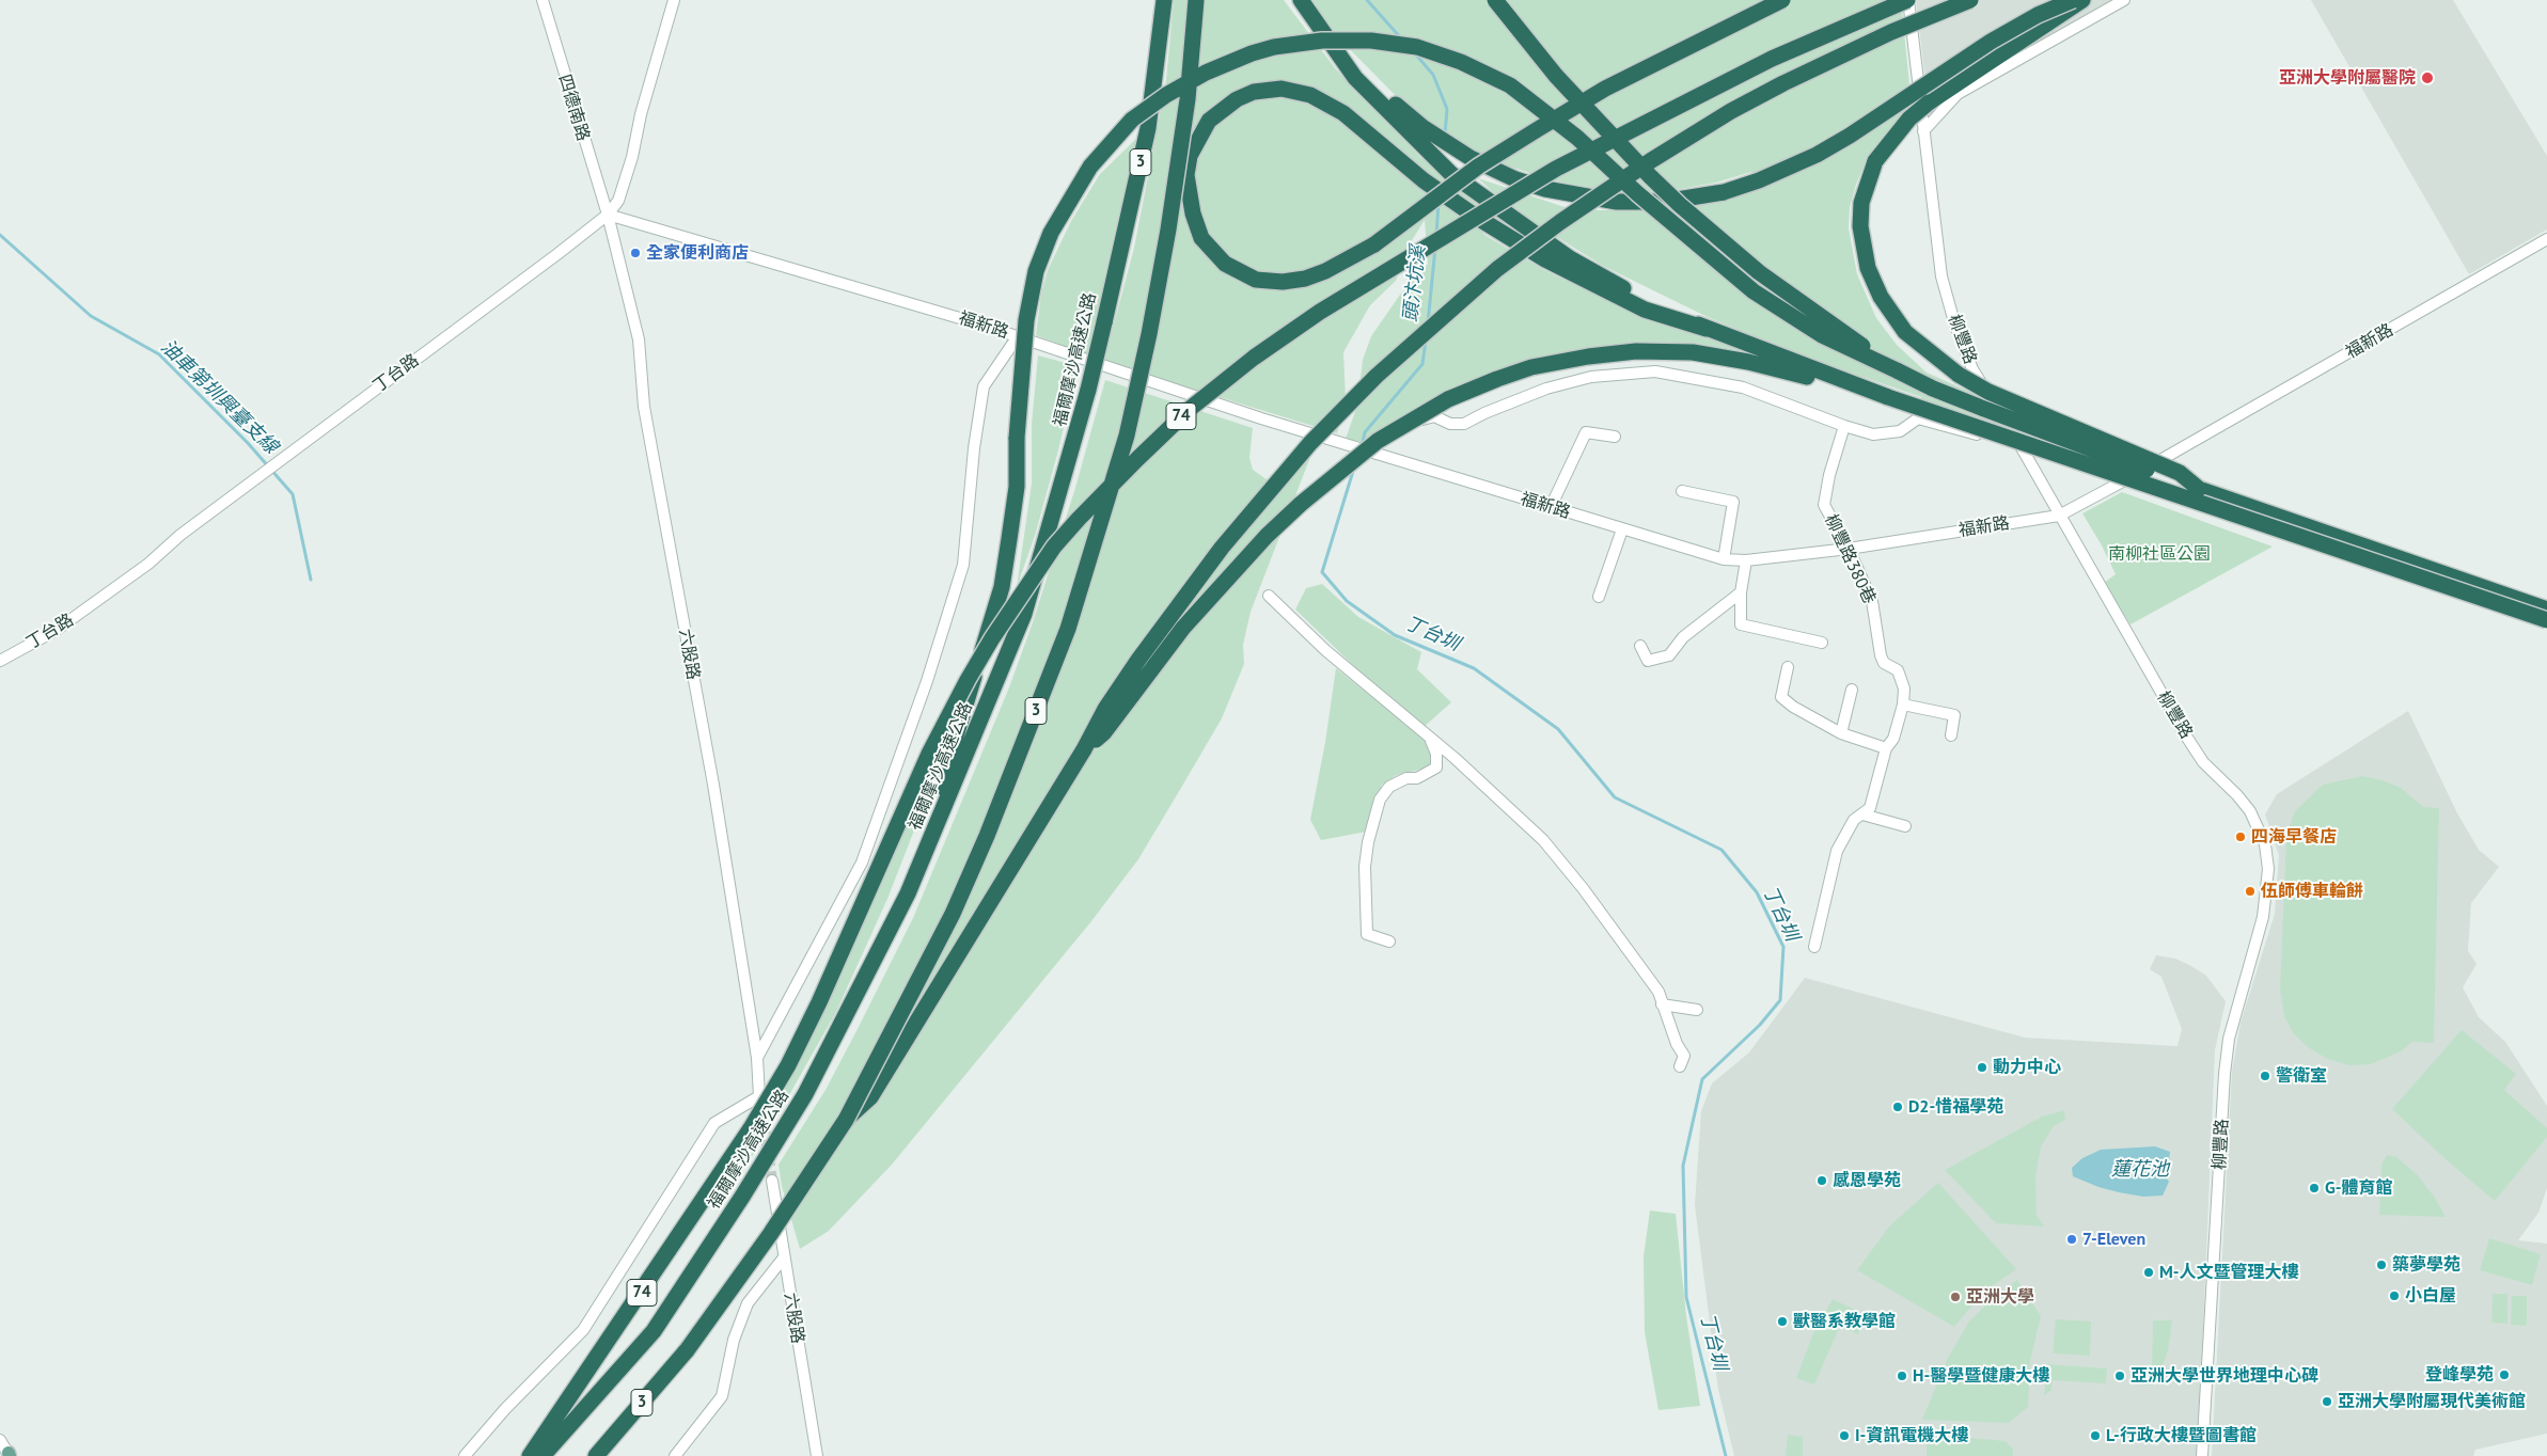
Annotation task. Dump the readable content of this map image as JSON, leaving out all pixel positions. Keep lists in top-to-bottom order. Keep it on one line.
{"streets":{"highway":["3","福爾摩沙高速公路","74"],"street":["四德南路","福新路","柳豐路","丁台路","柳豐路380巷","六股路"]},"crossings":[["四德南路","福新路"],["四德南路","丁台路"],["四德南路","六股路"],["福新路","柳豐路"],["福新路","丁台路"],["福新路","柳豐路380巷"],["福新路","六股路"],["柳豐路","74"],["丁台路","六股路"]],"water":["頭汴坑溪","油車第圳興臺支線","丁台圳","蓮花池"],"parks":["南柳社區公園"],"places":["亞洲大學附屬醫院","全家便利商店","四海早餐店","伍師傅車輪餅","動力中心","警衛室","D2-惜福學苑","感恩學苑","G-體育館","7-Eleven","築夢學苑","M-人文暨管理大樓","小白屋","亞洲大學","獸醫系教學館","登峰學苑","H-醫學暨健康大樓","亞洲大學世界地理中心碑","亞洲大學附屬現代美術館","I-資訊電機大樓","L-行政大樓暨圖書館"]}
